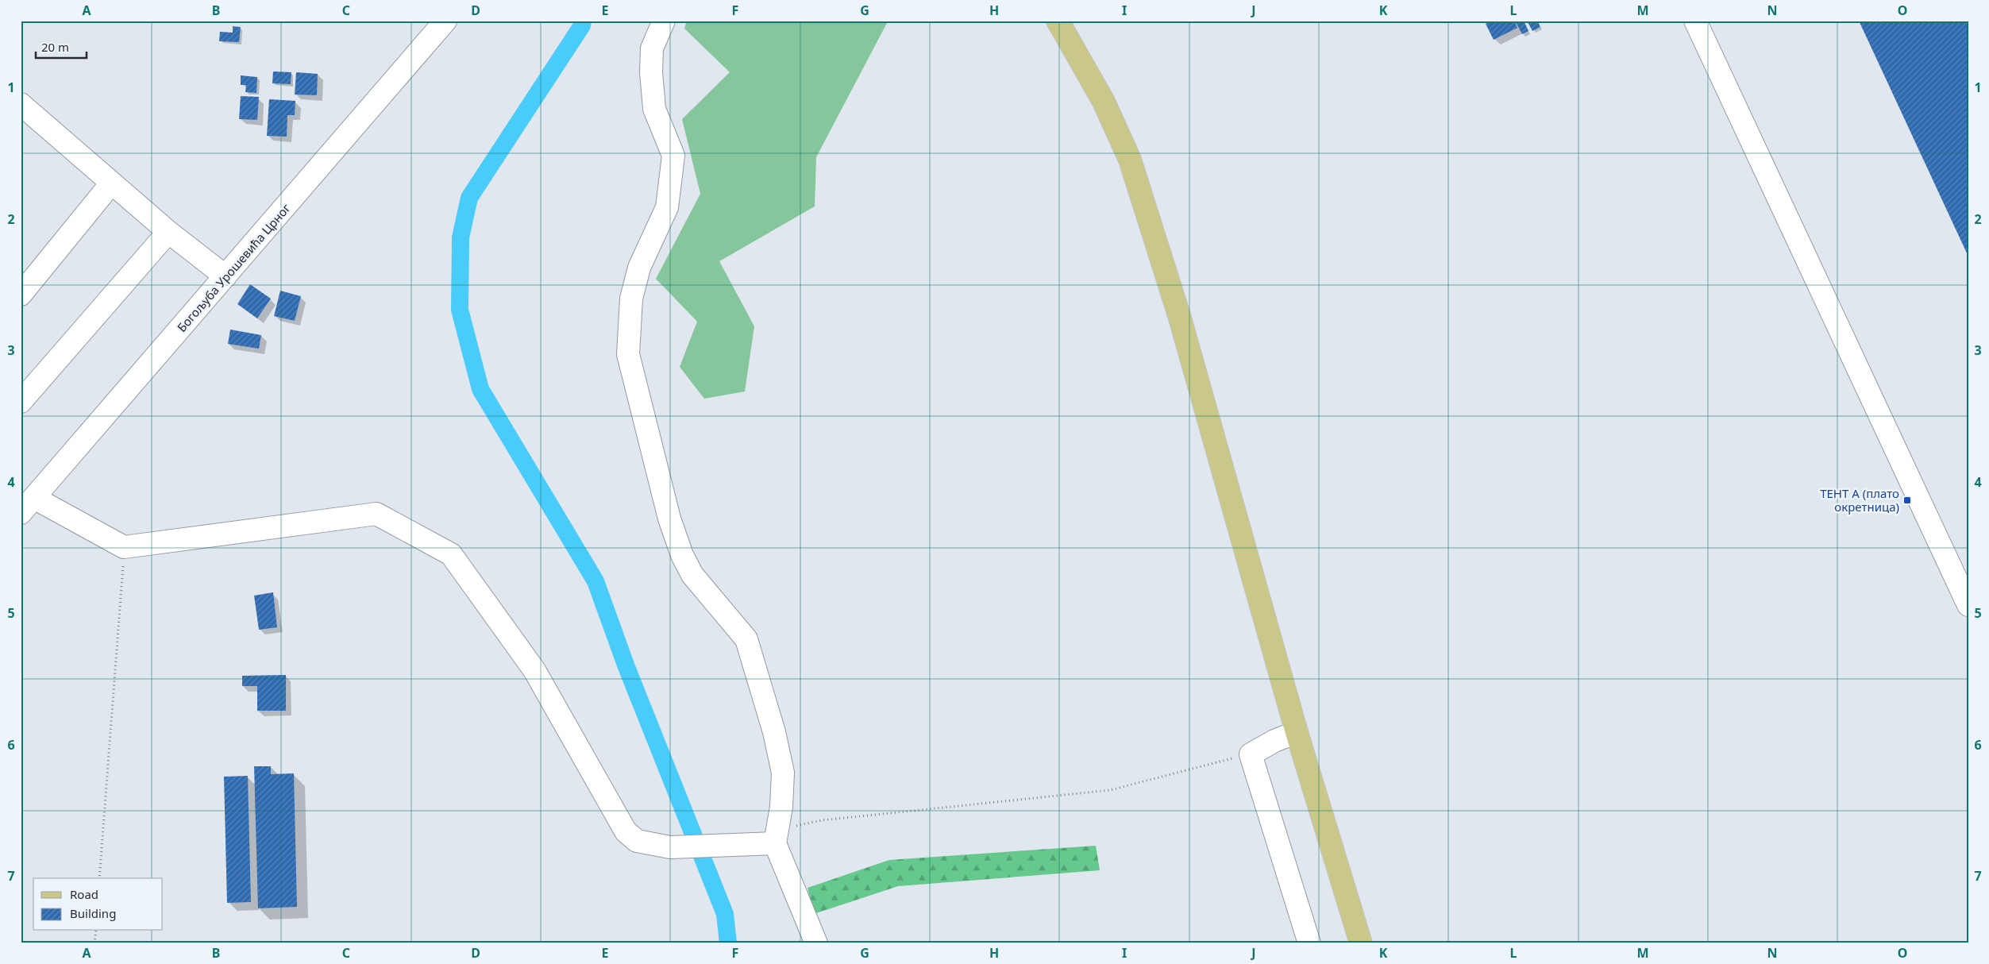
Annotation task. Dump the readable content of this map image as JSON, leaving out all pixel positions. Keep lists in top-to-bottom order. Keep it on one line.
{"streets":{"street":["Богољуба Урошевића Црног"]},"places":{"transit":["ТЕНТ А (плато окретница)"]},"legend":["Road","Building"],"scale_bar":"20 m","grid":{"columns":["A","B","C","D","E","F","G","H","I","J","K","L","M","N","O"],"rows":["1","2","3","4","5","6","7"]}}
